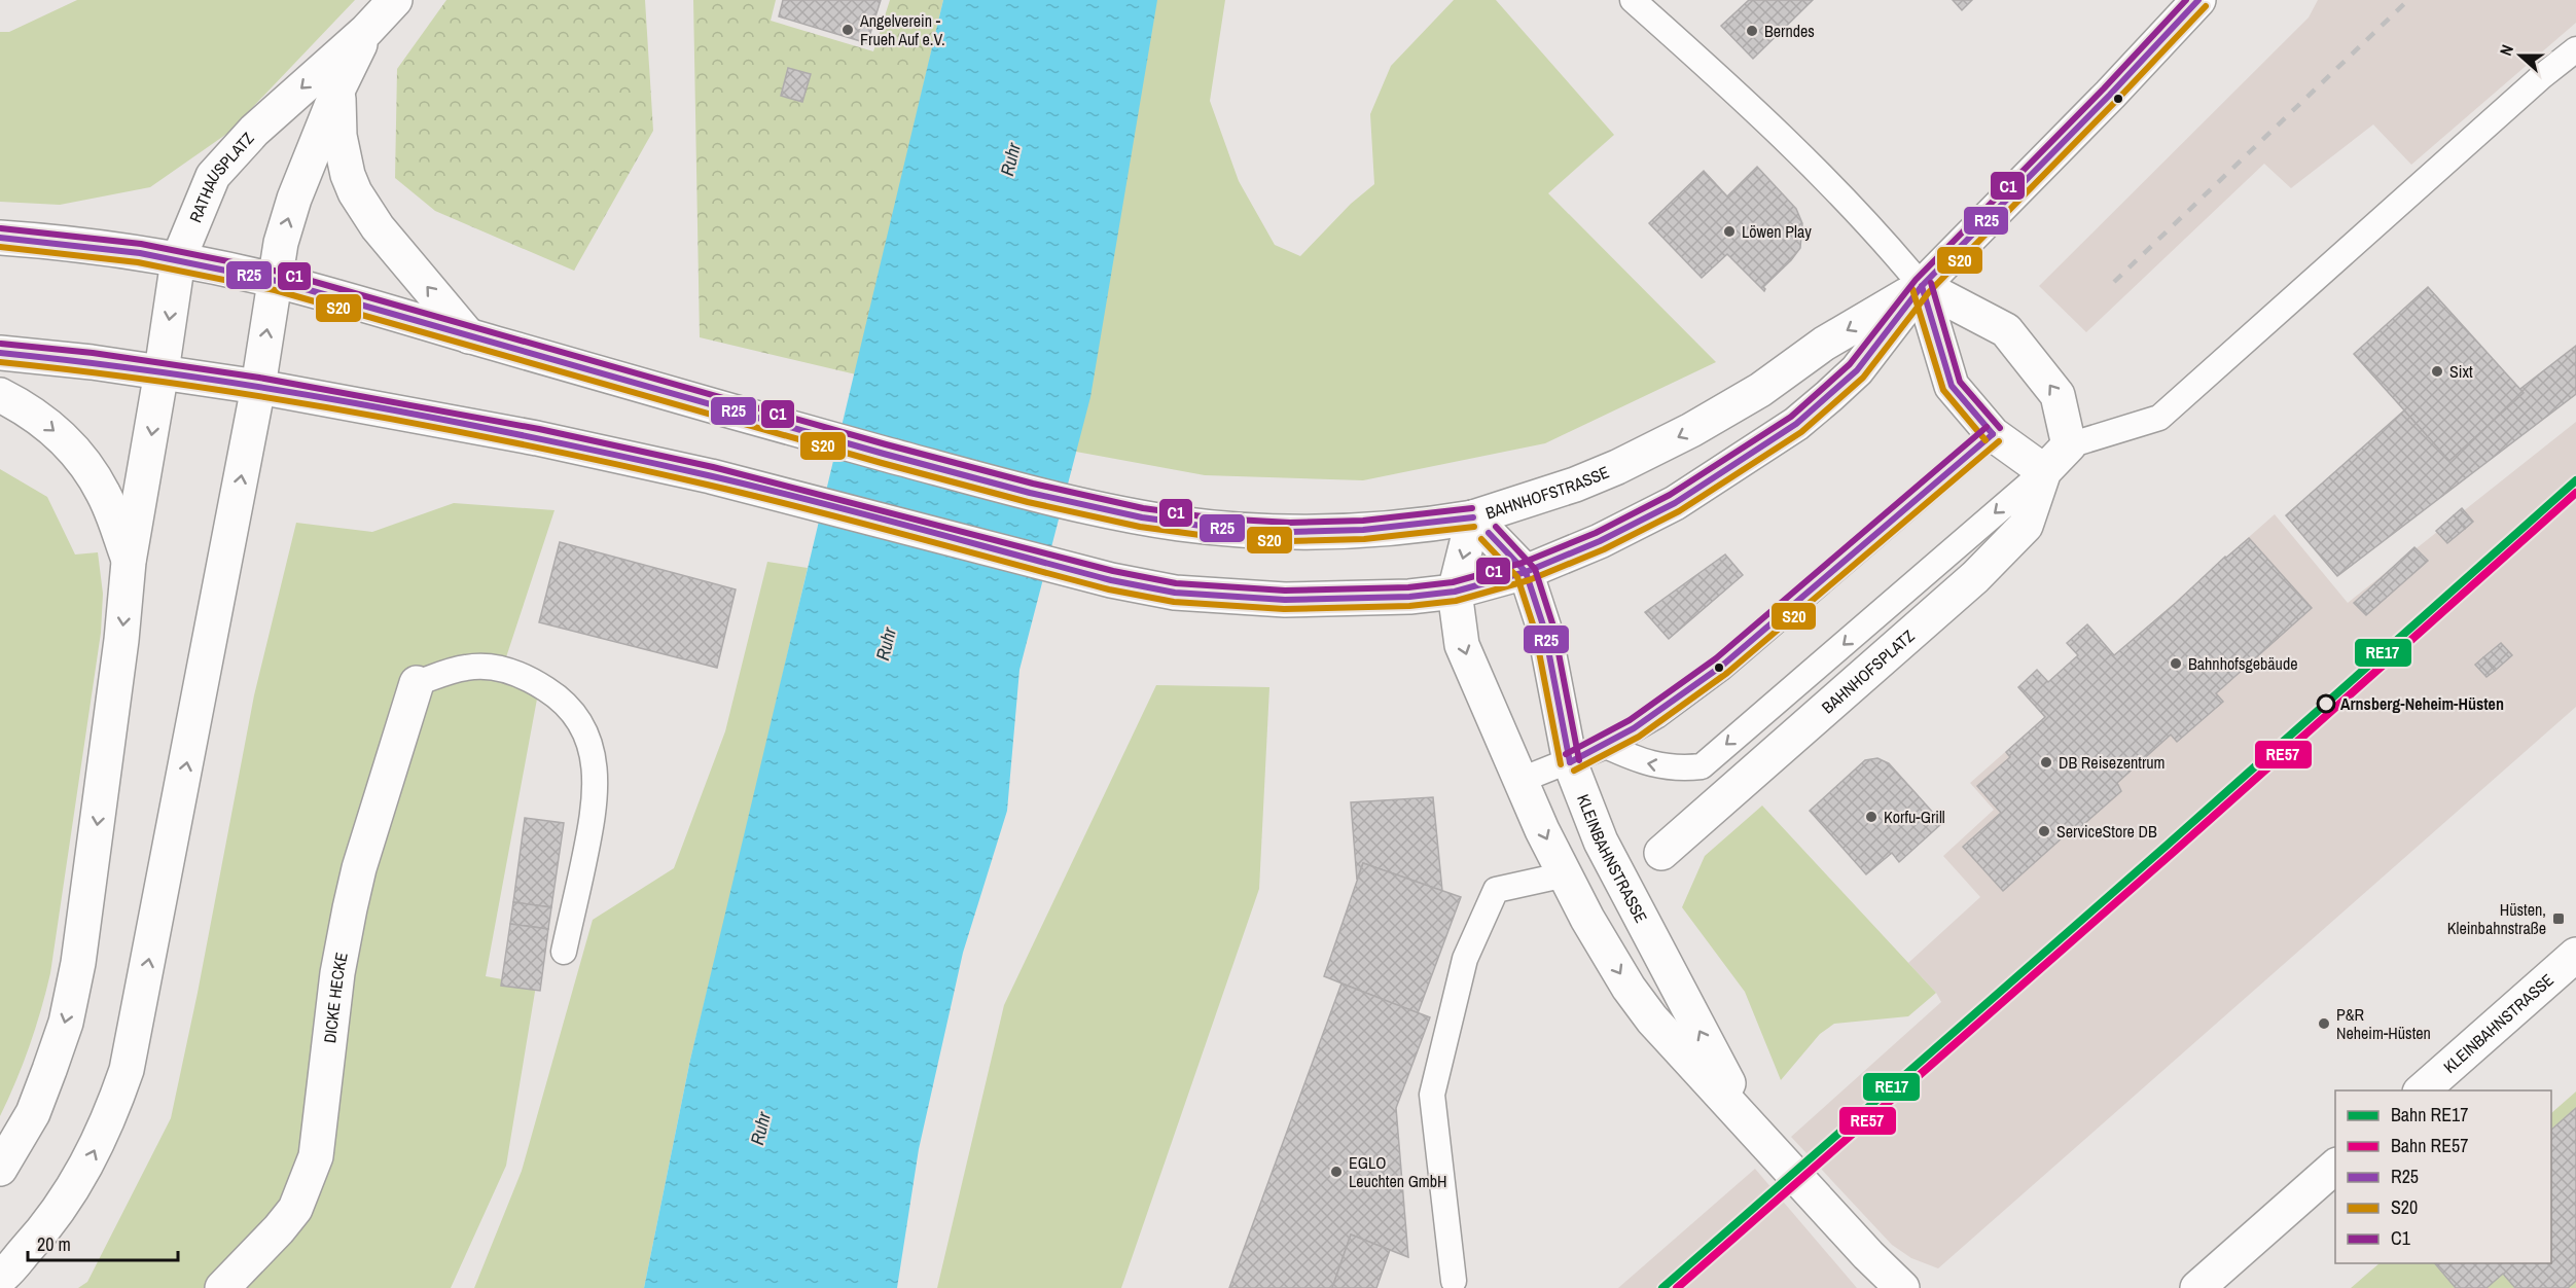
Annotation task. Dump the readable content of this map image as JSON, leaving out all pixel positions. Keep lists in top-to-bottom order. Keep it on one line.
{"streets":{"main road":["RATHAUSPLATZ","BAHNHOFSTRASSE","BAHNHOFSPLATZ","KLEINBAHNSTRASSE","DICKE HECKE"]},"crossings":[["BAHNHOFSTRASSE","KLEINBAHNSTRASSE"]],"water":["Ruhr"],"places":{"other":["Angelverein - Frueh Auf e.V.","Berndes","Löwen Play","Sixt","Bahnhofsgebäude","Arnsberg-Neheim-Hüsten","DB Reisezentrum","Korfu-Grill","ServiceStore DB","P&R Neheim-Hüsten","EGLO Leuchten GmbH"],"transit":["Hüsten, Kleinbahnstraße"]},"lines":["transit line R25","transit line C1","transit line S20","rail line RE17","rail line RE57"],"legend":["Bahn RE17","Bahn RE57","R25","S20","C1"],"scale_bar":"20 m","north":"left"}
